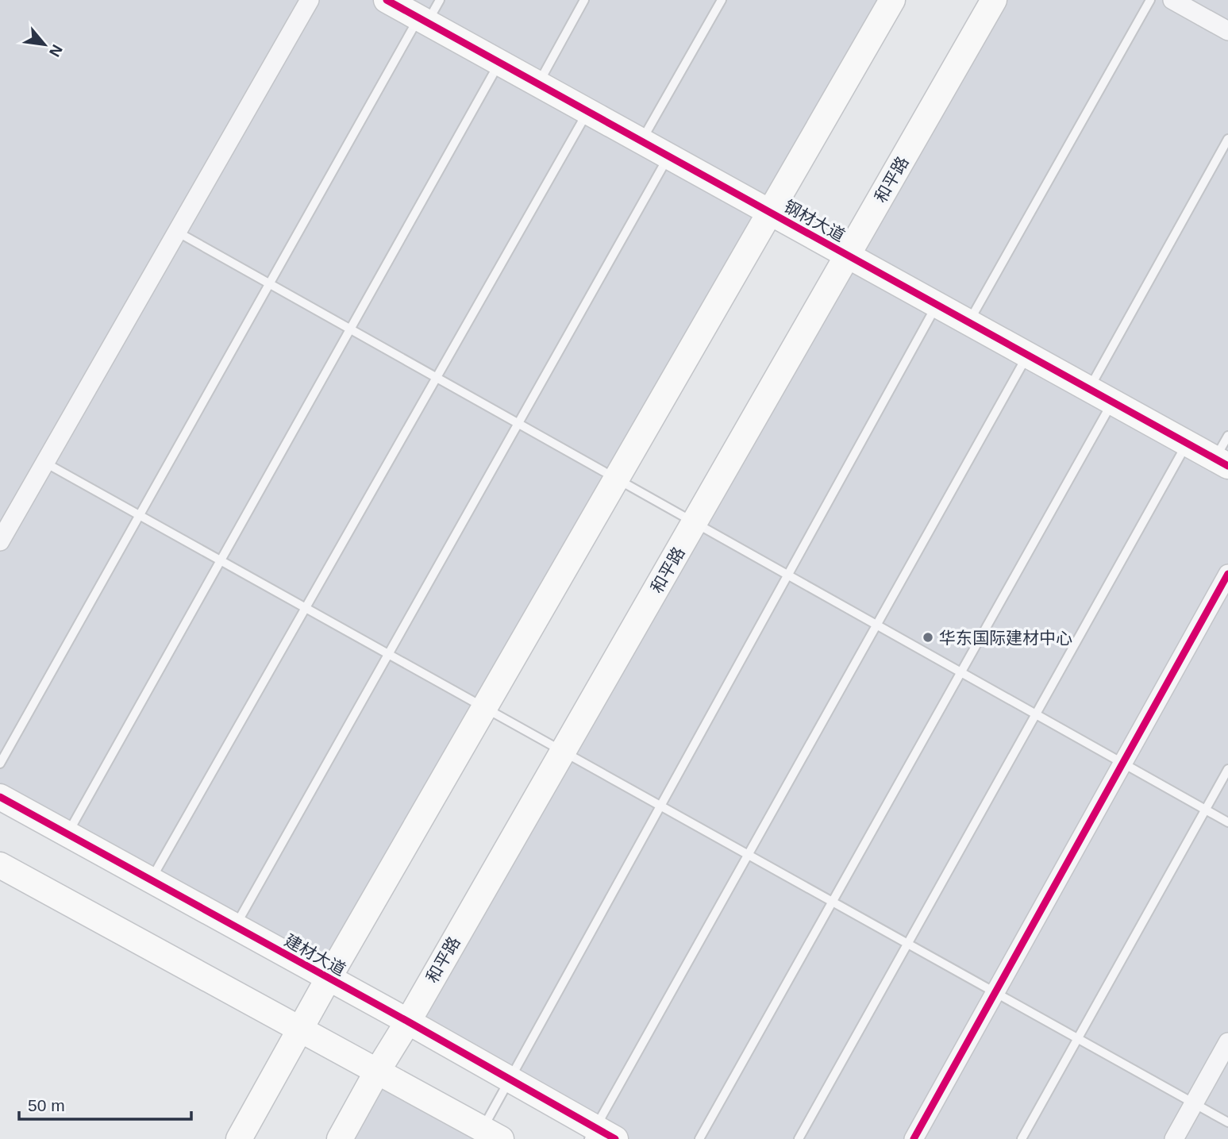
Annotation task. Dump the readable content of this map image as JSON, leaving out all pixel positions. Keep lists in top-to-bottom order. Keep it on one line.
{"streets":{"main road":["和平路","钢材大道","建材大道"]},"crossings":[["和平路","钢材大道"],["和平路","建材大道"]],"places":["华东国际建材中心"],"scale_bar":"50 m","north":"bottom right"}
